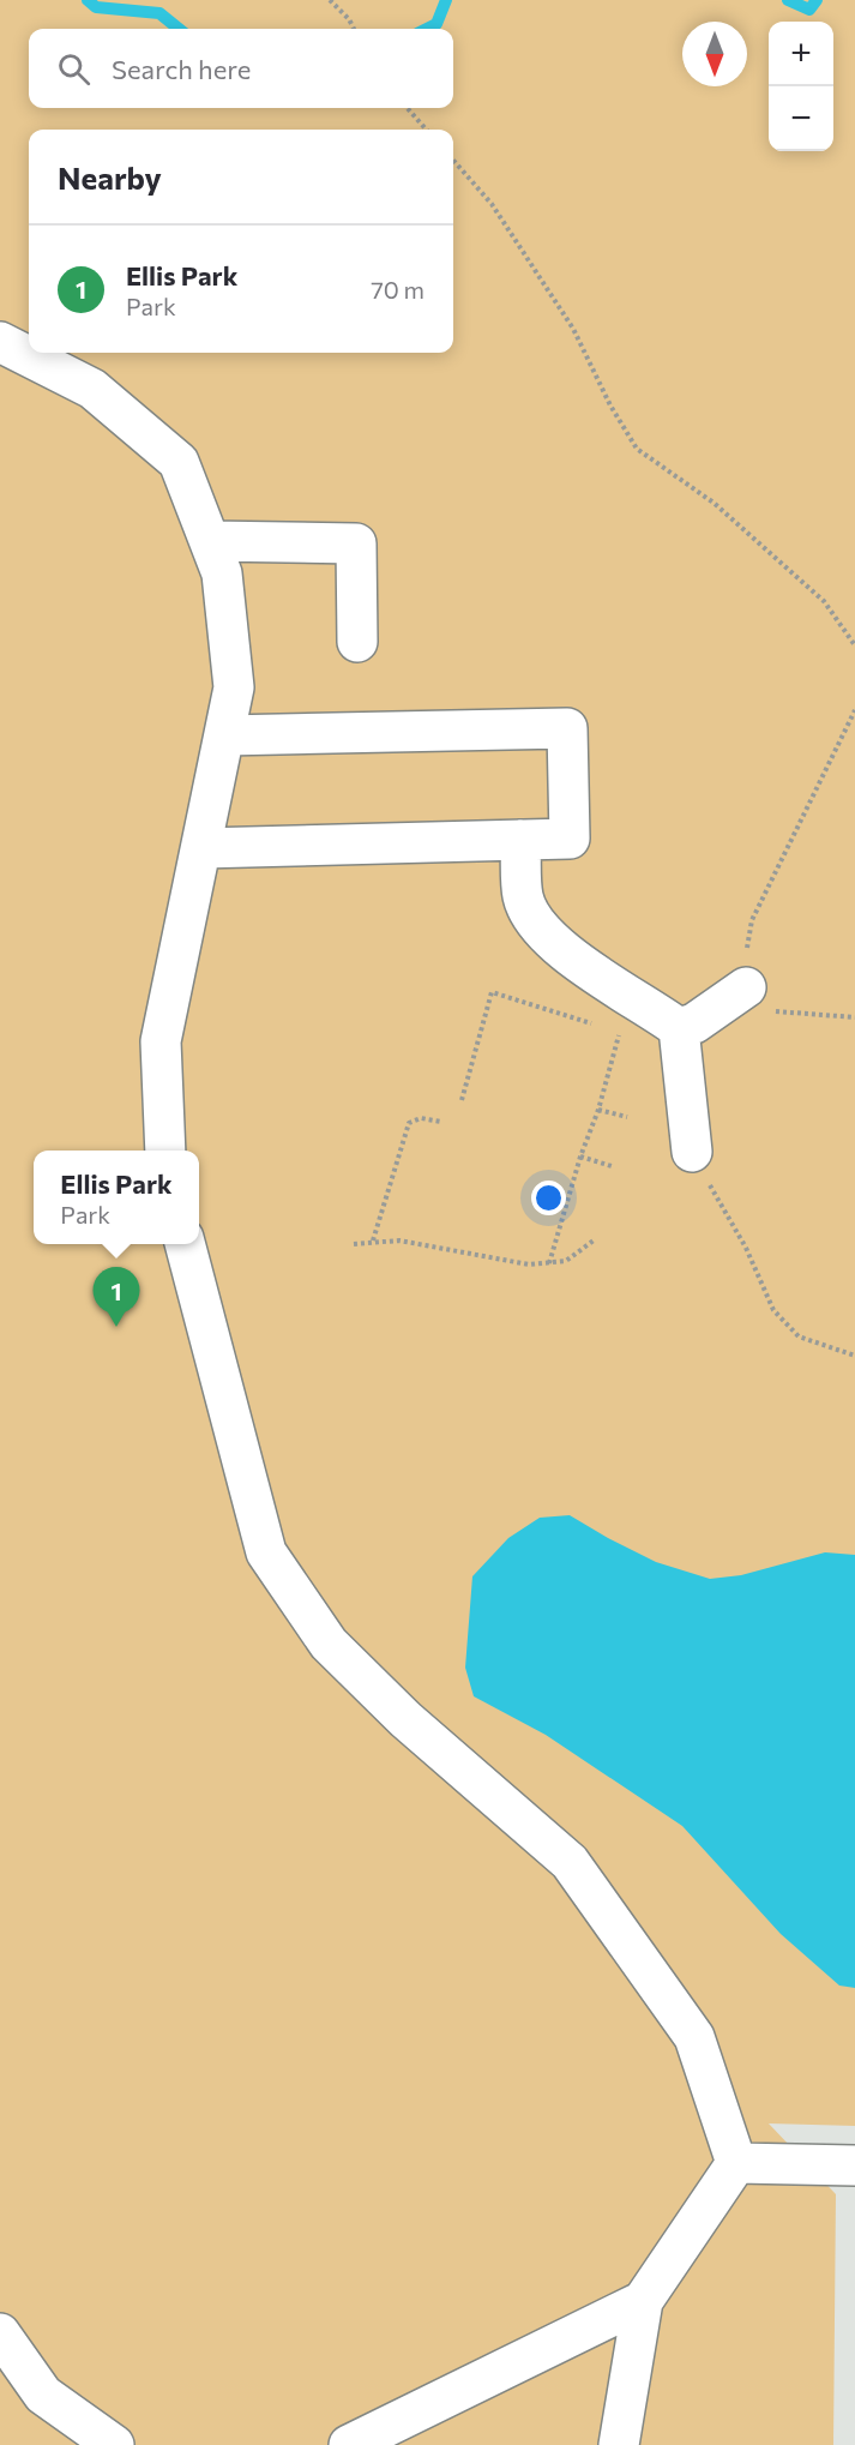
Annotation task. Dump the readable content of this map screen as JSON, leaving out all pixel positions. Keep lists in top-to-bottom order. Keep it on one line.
{"north":"bottom","page":{"map_buttons":["+","−"],"search":"Search here","heading":"Nearby","list":[{"mark":"1","name":"Ellis Park","note":"Park","value":"70 m"}],"popup":["Ellis Park","Park"],"pins":"1"}}
